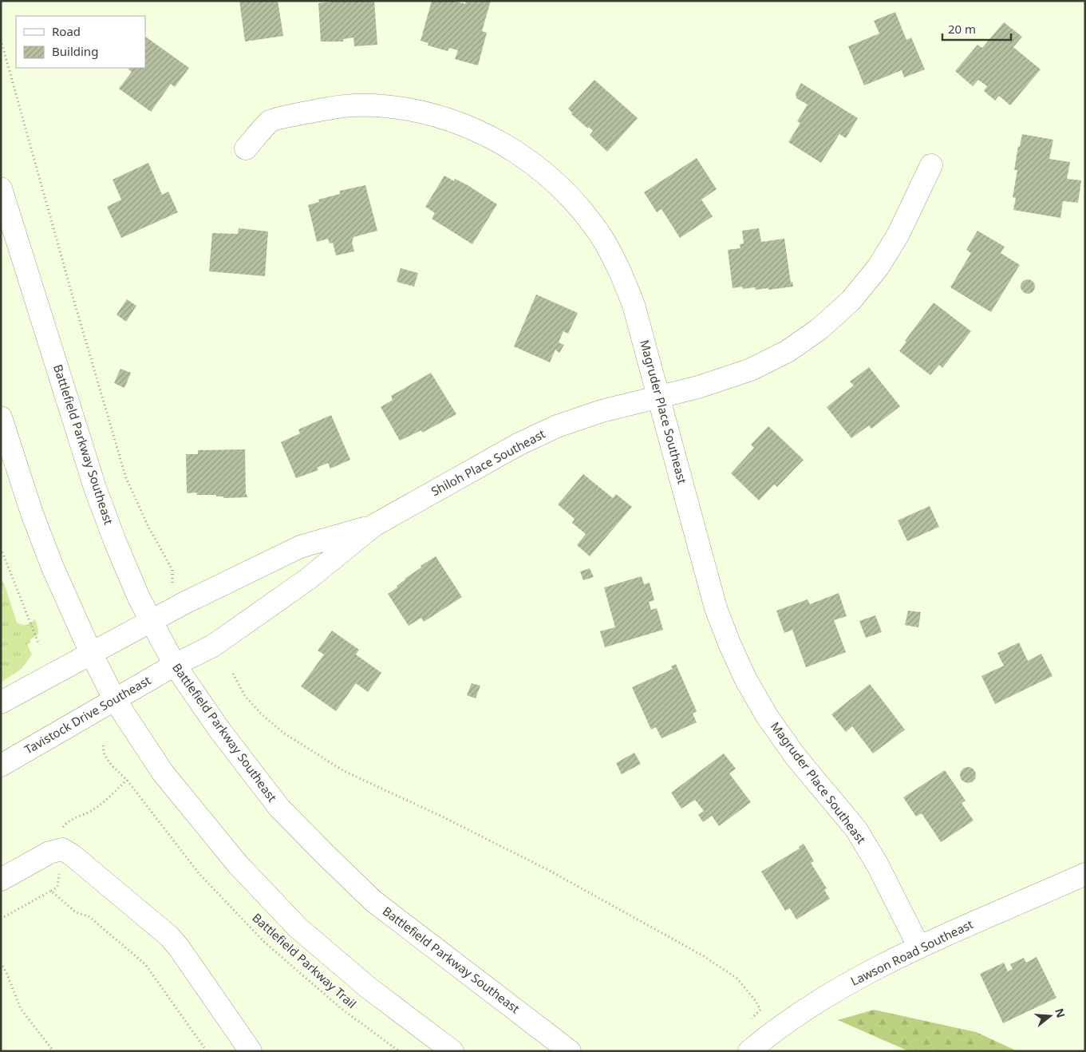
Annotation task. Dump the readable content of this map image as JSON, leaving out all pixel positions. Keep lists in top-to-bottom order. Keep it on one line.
{"streets":{"street":["Magruder Place Southeast","Battlefield Parkway Southeast","Shiloh Place Southeast","Tavistock Drive Southeast","Lawson Road Southeast"],"path":["Battlefield Parkway Trail"]},"crossings":[["Magruder Place Southeast","Shiloh Place Southeast"],["Magruder Place Southeast","Lawson Road Southeast"],["Battlefield Parkway Southeast","Shiloh Place Southeast"],["Battlefield Parkway Southeast","Tavistock Drive Southeast"],["Shiloh Place Southeast","Tavistock Drive Southeast"]],"legend":["Road","Building"],"scale_bar":"20 m","north":"right"}
